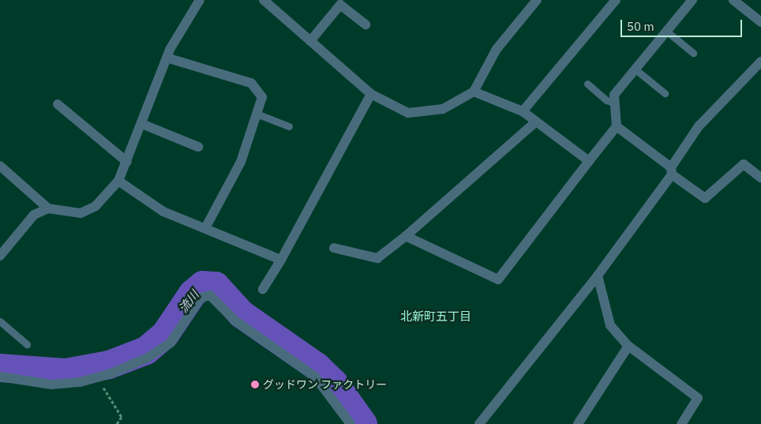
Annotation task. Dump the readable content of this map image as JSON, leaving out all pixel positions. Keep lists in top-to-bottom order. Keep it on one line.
{"districts":["北新町五丁目"],"water":["流川"],"places":["グッドワン ファクトリー"],"scale_bar":"50 m"}
